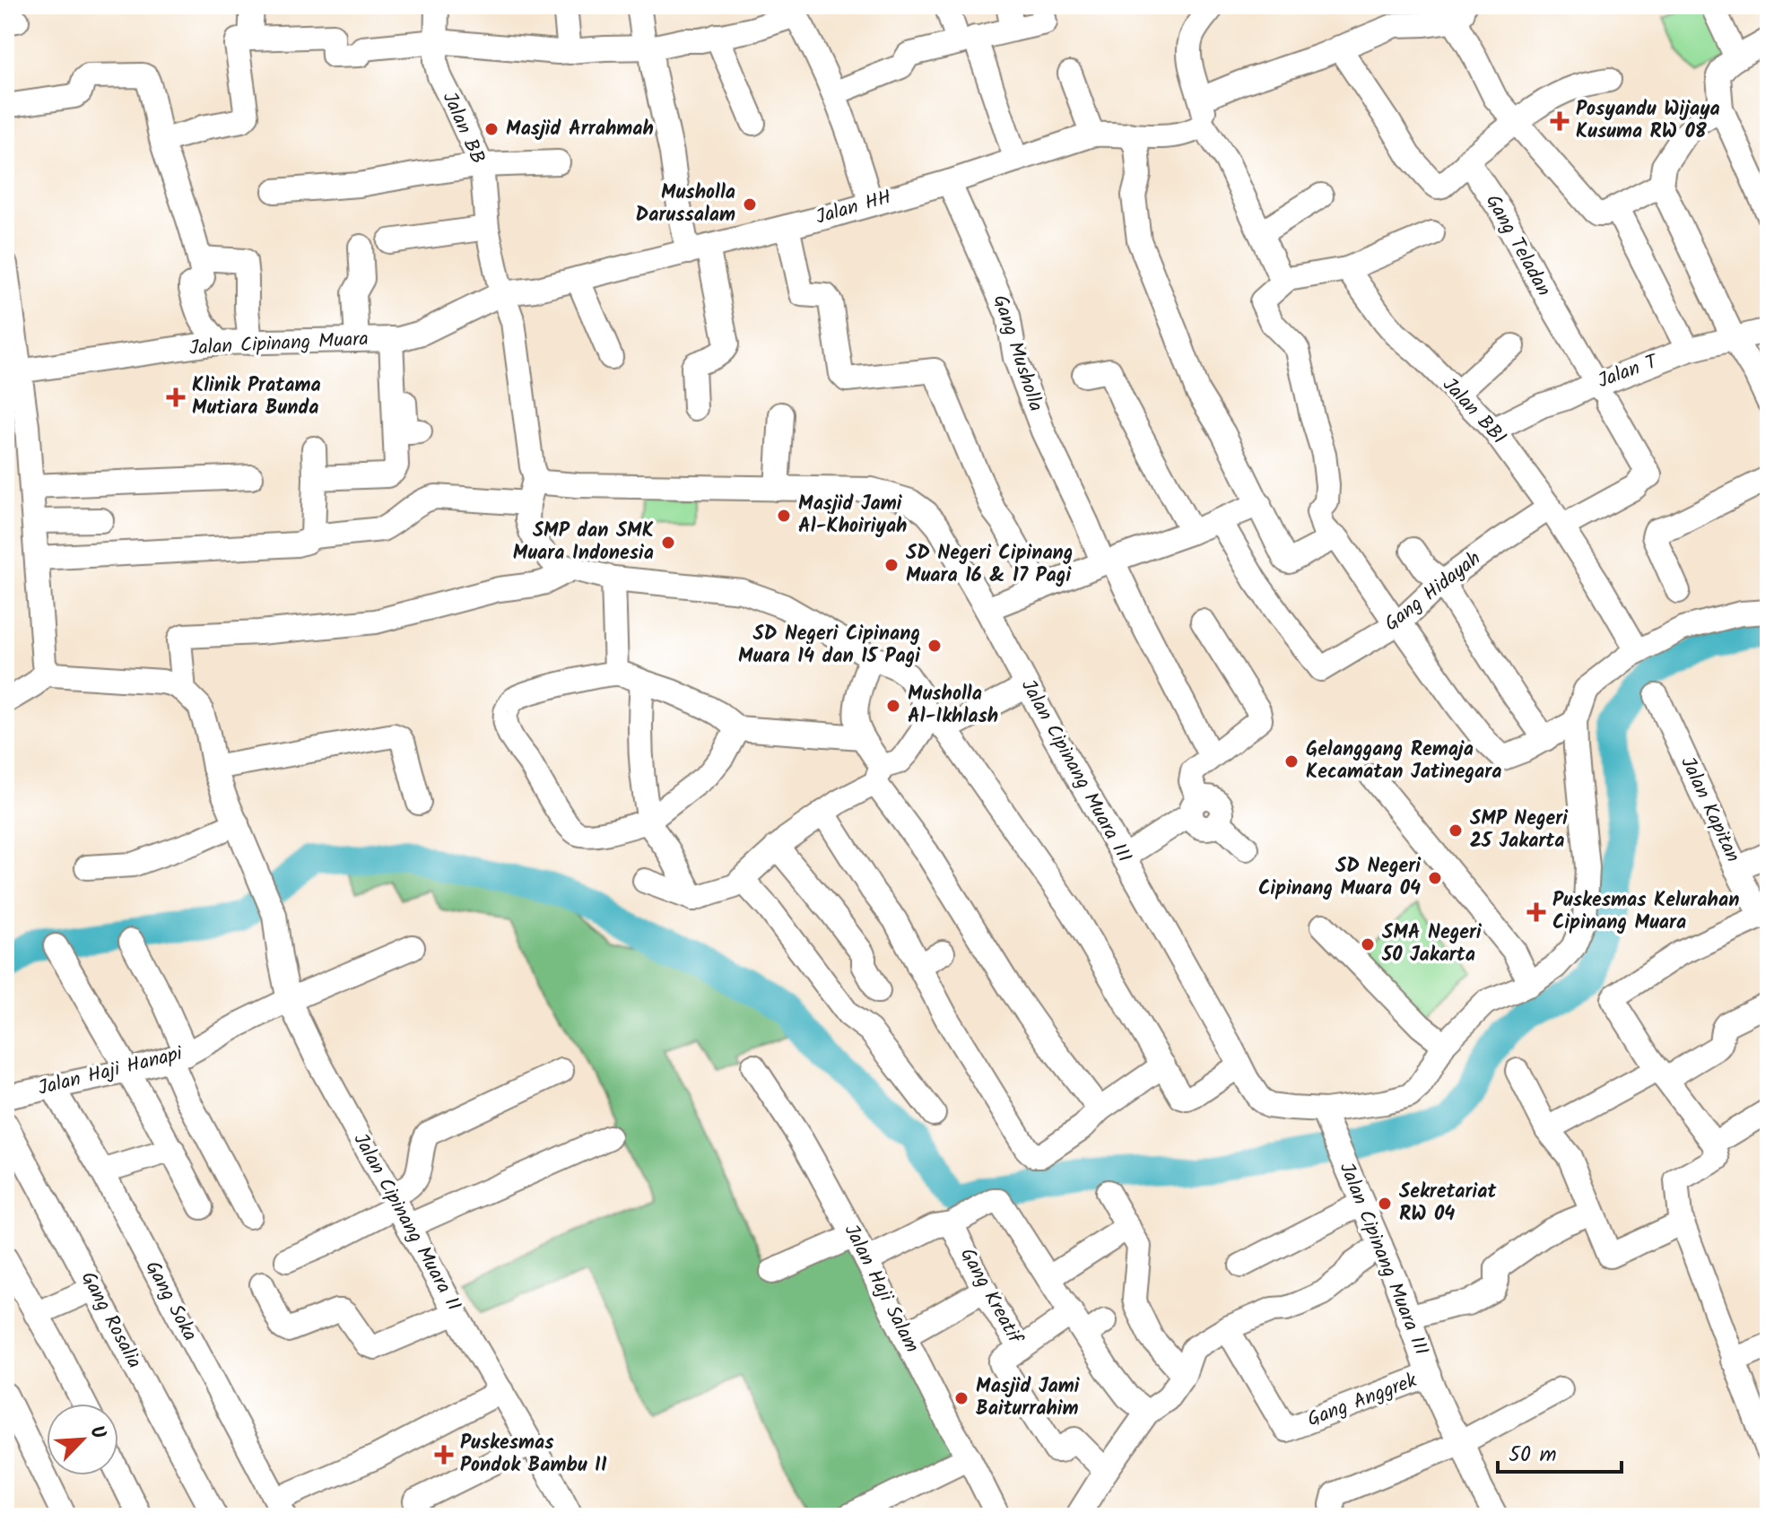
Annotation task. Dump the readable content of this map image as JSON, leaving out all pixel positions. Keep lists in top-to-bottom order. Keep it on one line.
{"streets":{"street":["Jalan BB","Jalan HH","Gang Teladan","Jalan Cipinang Muara","Gang Musholla","Jalan T","Jalan BB1","Gang Hidayah","Jalan Cipinang Muara III","Jalan Kapitan","Jalan Haji Hanapi","Jalan Cipinang Muara II","Jalan Haji Salam","Gang Kreatif","Gang Soka","Gang Rosalia","Gang Anggrek"]},"crossings":[["Jalan BB","Jalan HH"],["Jalan BB","Jalan Cipinang Muara"],["Jalan HH","Jalan Cipinang Muara"],["Jalan HH","Gang Musholla"],["Gang Teladan","Jalan T"],["Gang Teladan","Gang Hidayah"],["Jalan T","Jalan BB1"],["Jalan BB1","Gang Hidayah"],["Jalan Cipinang Muara III","Gang Anggrek"],["Jalan Haji Hanapi","Jalan Cipinang Muara II"],["Jalan Haji Hanapi","Gang Soka"]],"places":{"health":["Posyandu Wijaya Kusuma RW 08","Klinik Pratama Mutiara Bunda","Puskesmas Kelurahan Cipinang Muara","Puskesmas Pondok Bambu II"],"other":["Masjid Arrahmah","Musholla Darussalam","Masjid Jami Al-Khoiriyah","SMP dan SMK Muara Indonesia","SD Negeri Cipinang Muara 16 & 17 Pagi","SD Negeri Cipinang Muara 14 dan 15 Pagi","Musholla Al-Ikhlash","Gelanggang Remaja Kecamatan Jatinegara","SMP Negeri 25 Jakarta","SD Negeri Cipinang Muara 04","SMA Negeri 50 Jakarta","Sekretariat RW 04","Masjid Jami Baiturrahim"]},"scale_bar":"50 m","north":"top right"}
